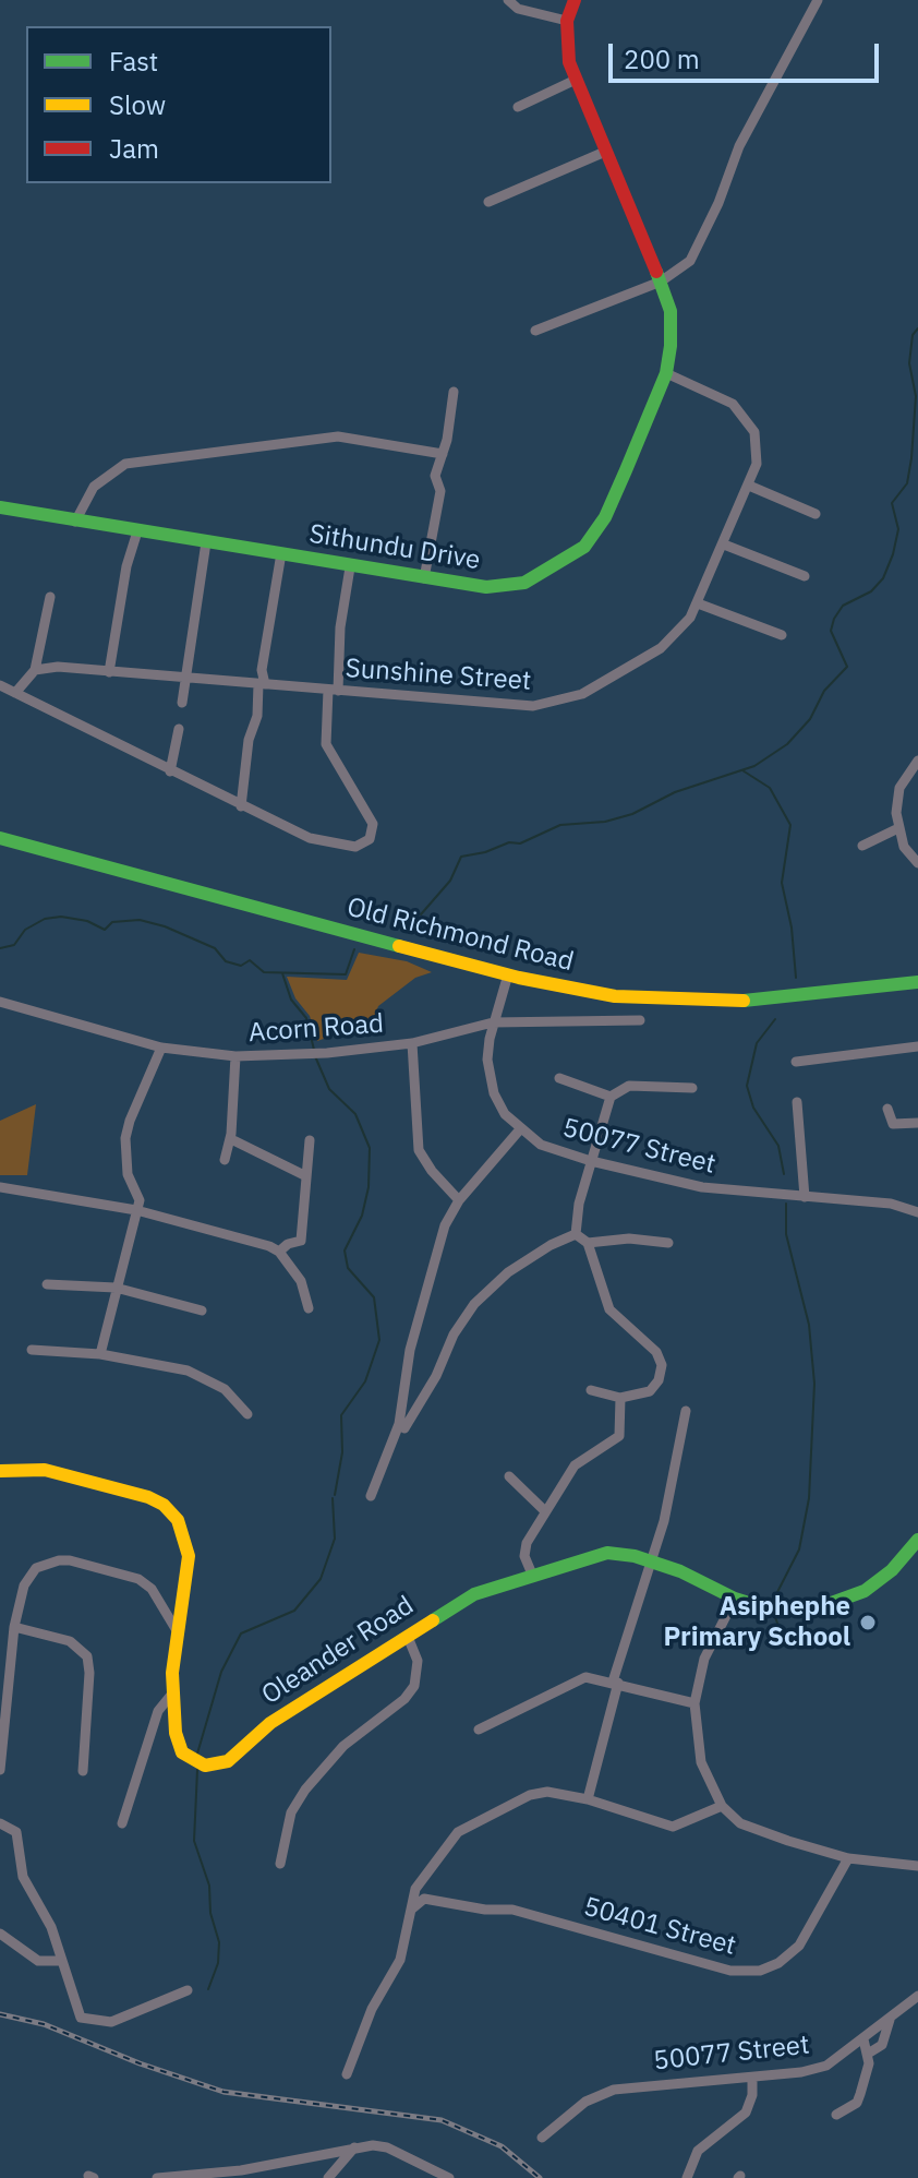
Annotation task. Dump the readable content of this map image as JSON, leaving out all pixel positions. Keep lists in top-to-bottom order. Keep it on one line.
{"streets":{"street":["Sithundu Drive","Sunshine Street","Old Richmond Road","Acorn Road","50077 Street","Oleander Road","50401 Street"]},"crossings":[["Sithundu Drive","Sunshine Street"],["Old Richmond Road","50077 Street"],["Acorn Road","50077 Street"]],"places":["Asiphephe Primary School"],"legend":["Fast","Slow","Jam"],"scale_bar":"200 m"}
